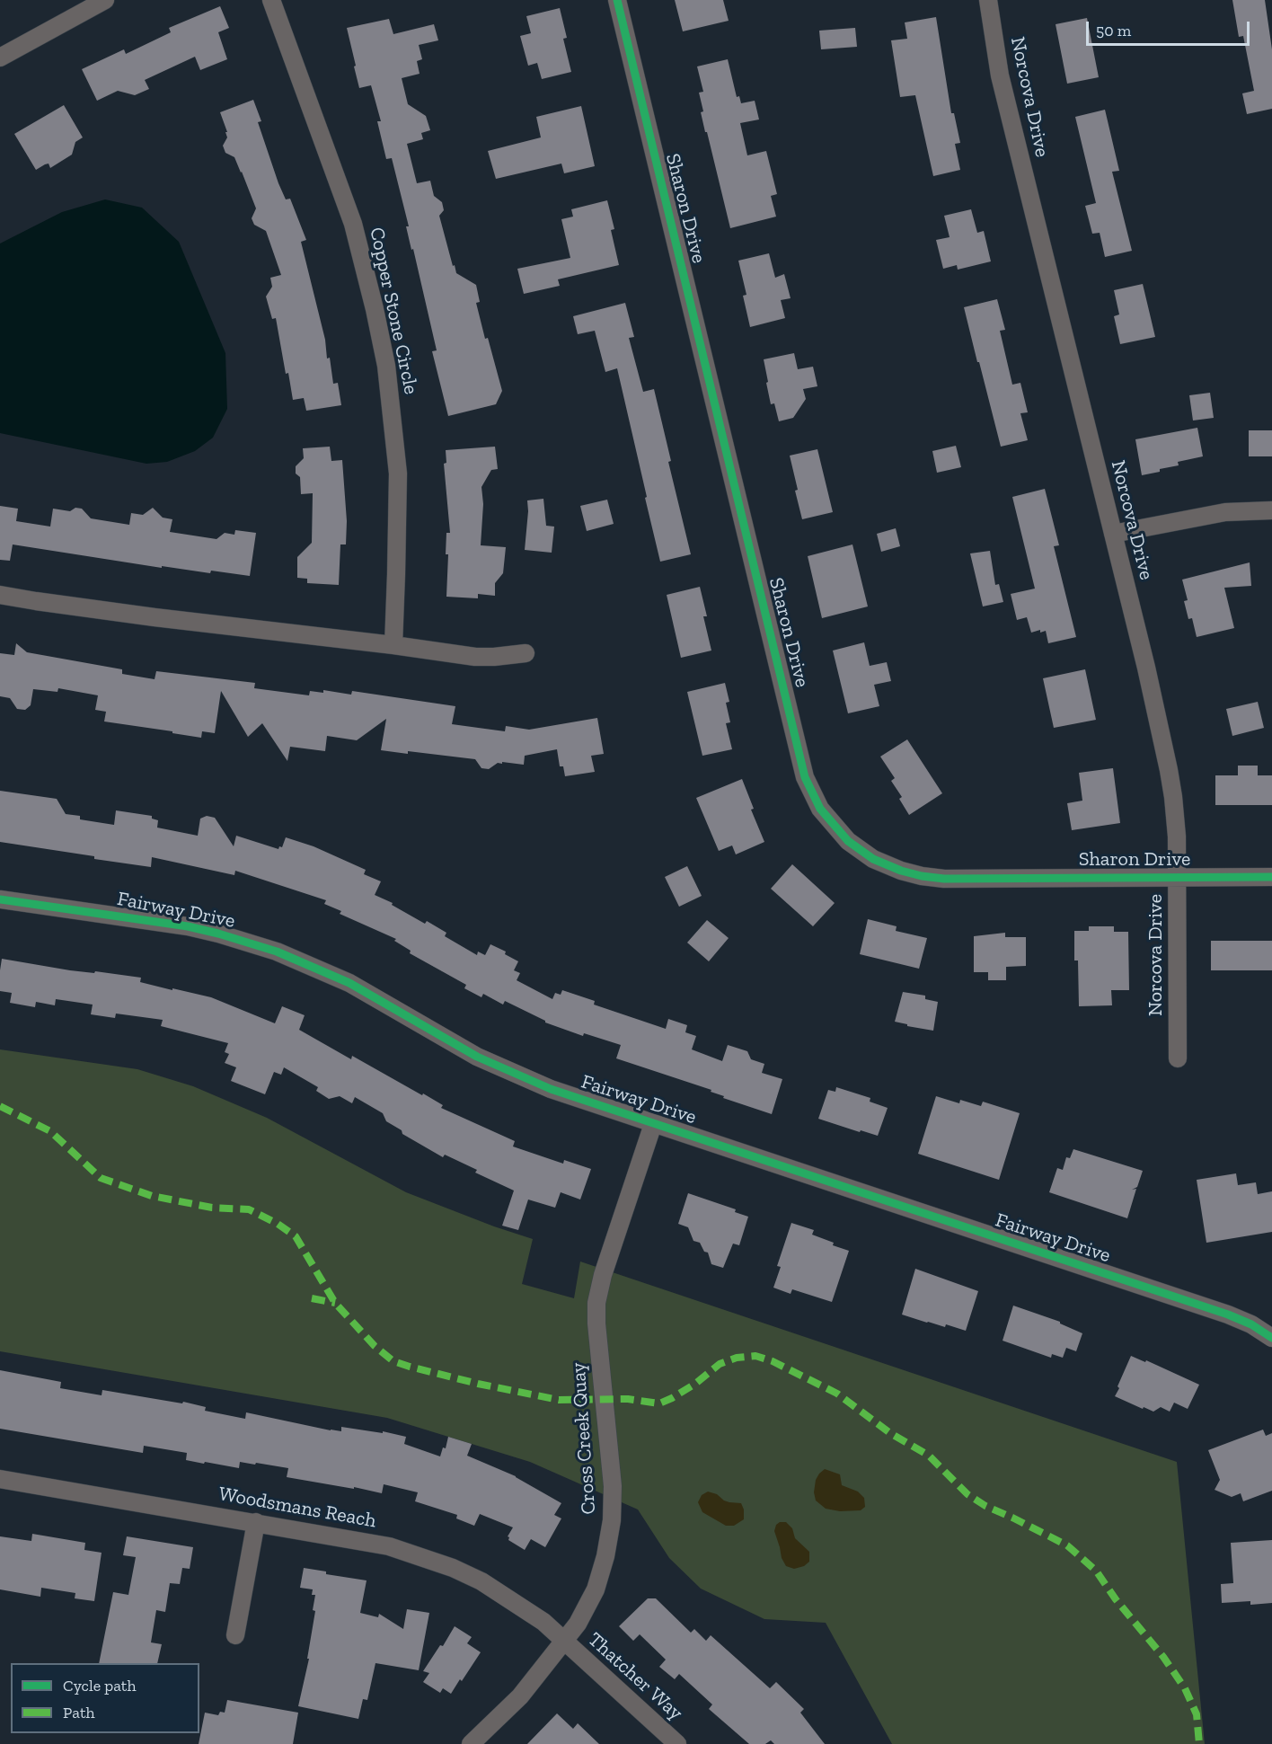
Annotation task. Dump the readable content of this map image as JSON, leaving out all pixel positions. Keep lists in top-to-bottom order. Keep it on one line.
{"streets":{"street":["Norcova Drive","Sharon Drive","Copper Stone Circle","Fairway Drive","Cross Creek Quay","Woodsmans Reach","Thatcher Way"]},"crossings":[["Norcova Drive","Sharon Drive"],["Fairway Drive","Cross Creek Quay"],["Cross Creek Quay","Woodsmans Reach"],["Cross Creek Quay","Thatcher Way"],["Woodsmans Reach","Thatcher Way"]],"legend":["Cycle path","Path"],"scale_bar":"50 m"}
